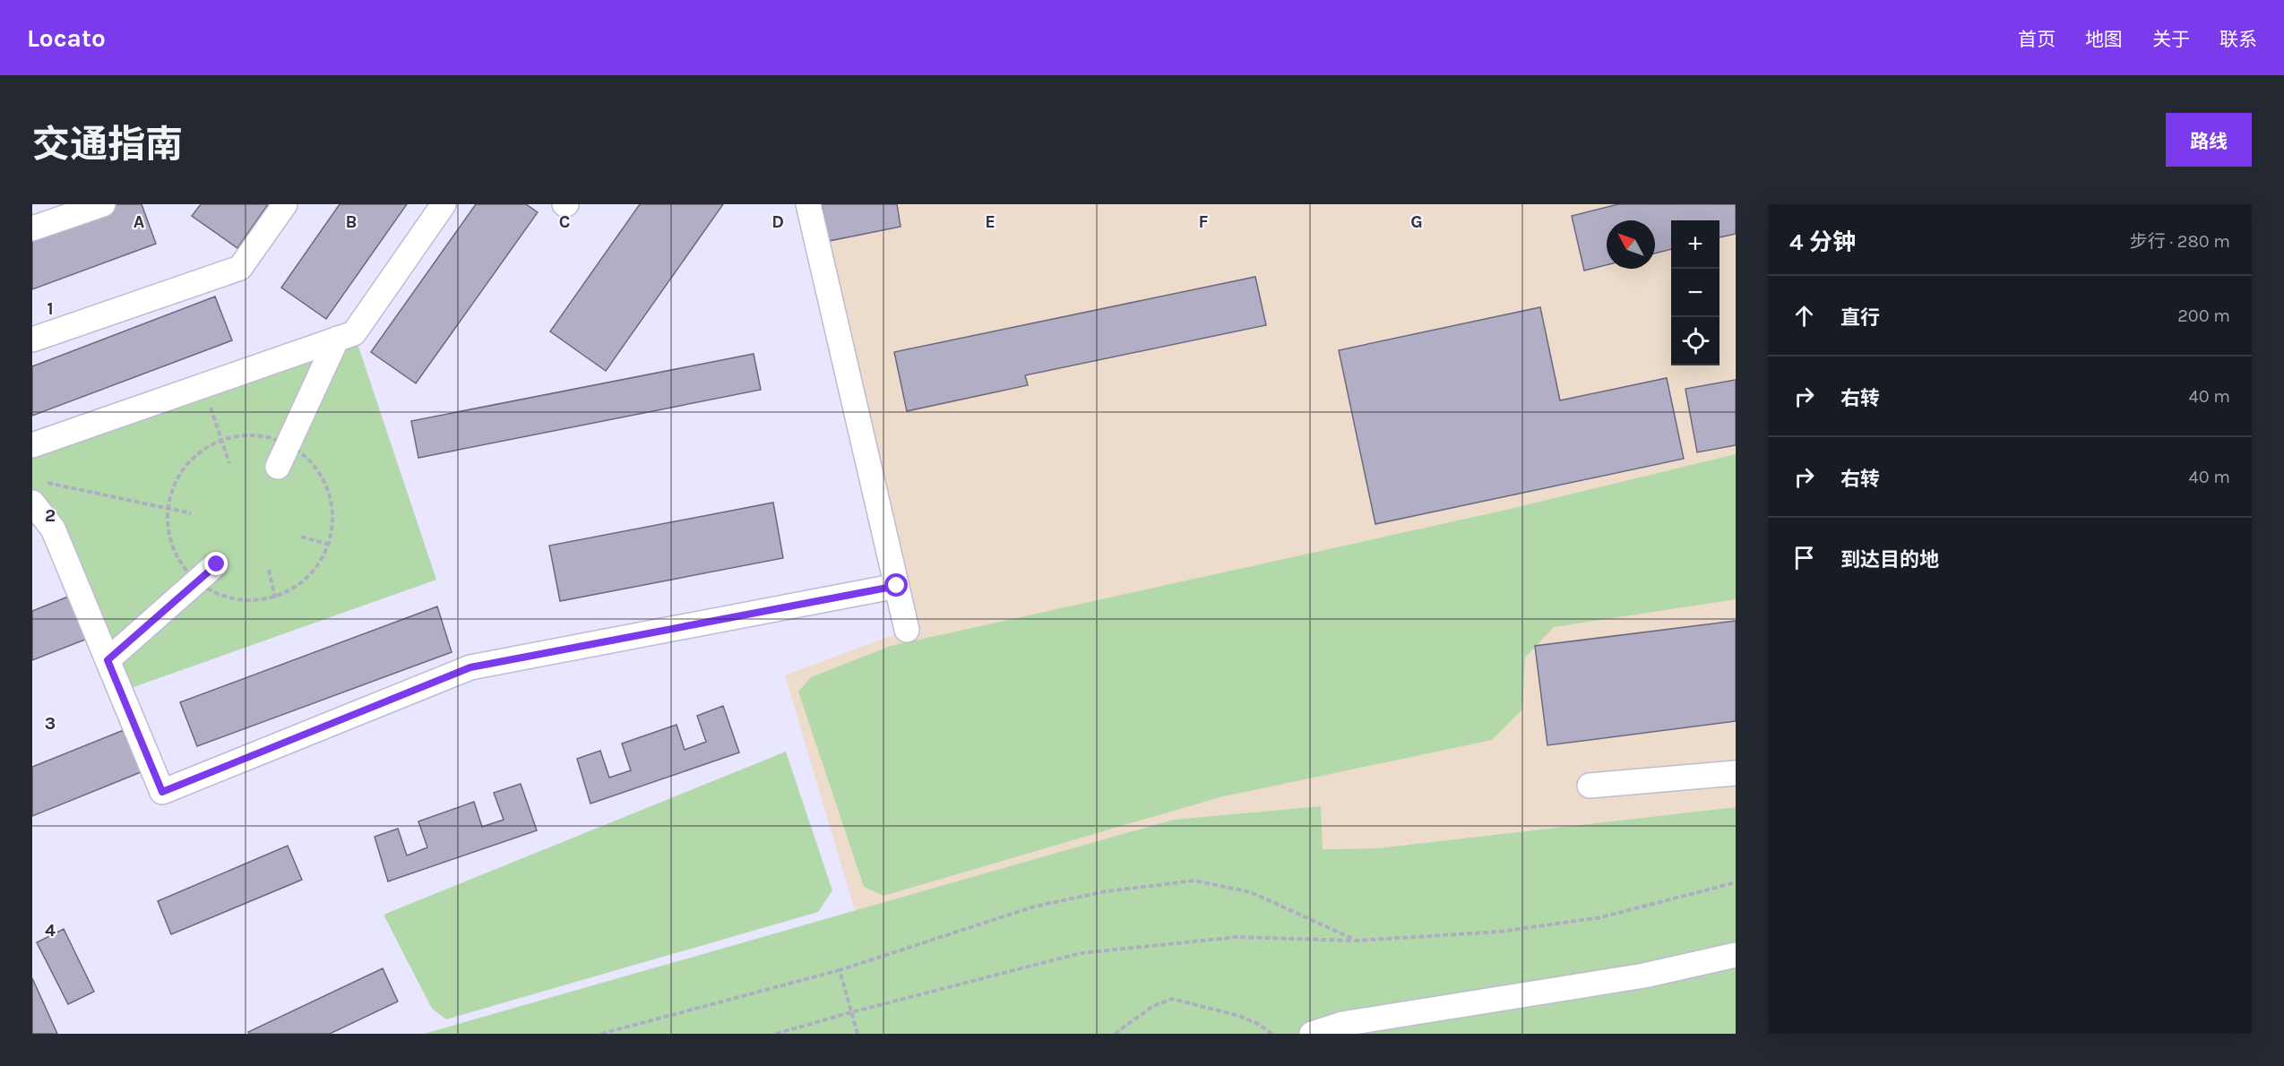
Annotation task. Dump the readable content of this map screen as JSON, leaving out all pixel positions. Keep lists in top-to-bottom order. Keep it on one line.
{"north":"top left","page":{"header":"Locato","nav":["首页","地图","关于","联系"],"title":"交通指南","buttons":"路线","heading":["4 分钟","步行 · 280 m"],"map_buttons":["+","−"],"list":[["直行","200 m"],["右转","40 m"],["右转","40 m"],"到达目的地"]},"grid":{"columns":["A","B","C","D","E","F","G"],"rows":["1","2","3","4"]}}
